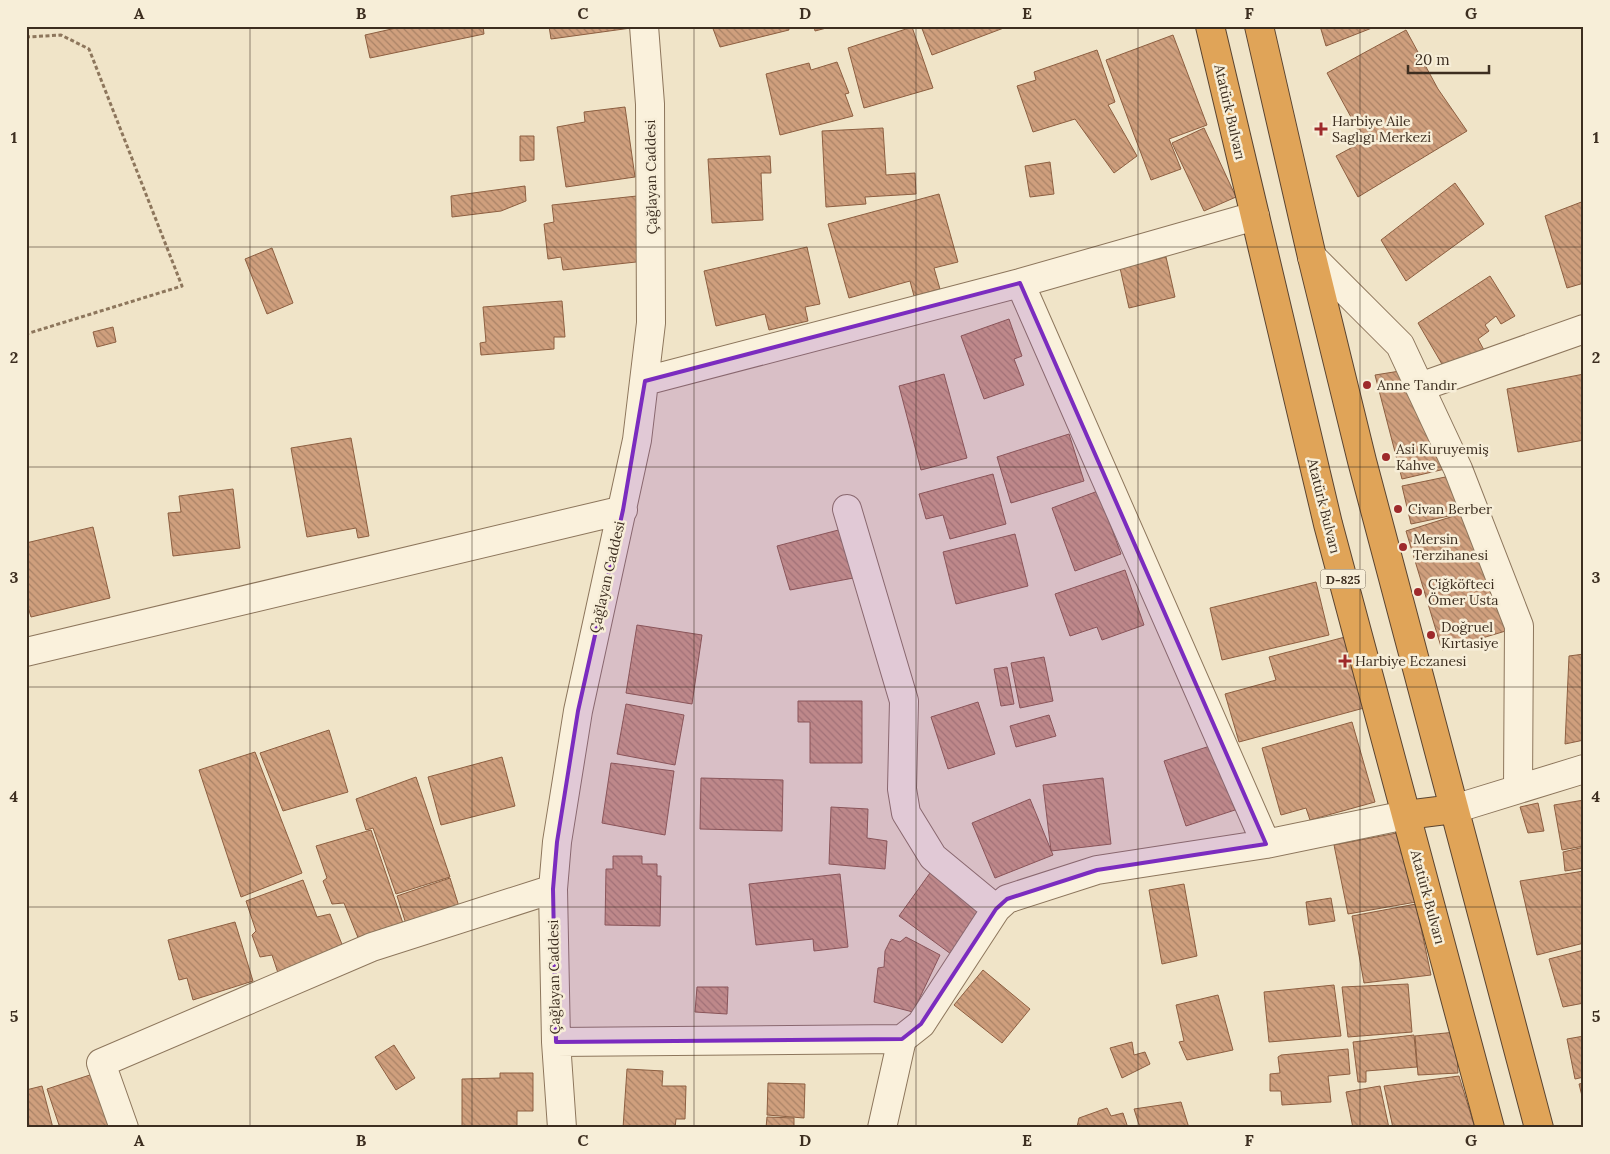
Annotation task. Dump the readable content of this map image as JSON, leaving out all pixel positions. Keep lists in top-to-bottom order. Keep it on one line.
{"streets":{"highway":["Atatürk Bulvarı","D-825"],"street":["Çağlayan Caddesi"]},"places":{"health":["Harbiye Aile Saglıgı Merkezi","Harbiye Eczanesi"],"other":["Anne Tandır","Asi Kuruyemiş Kahve","Civan Berber","Mersin Terzihanesi","Çiğköfteci Ömer Usta","Doğruel Kırtasiye"]},"scale_bar":"20 m","grid":{"columns":["A","B","C","D","E","F","G"],"rows":["1","2","3","4","5"]}}
